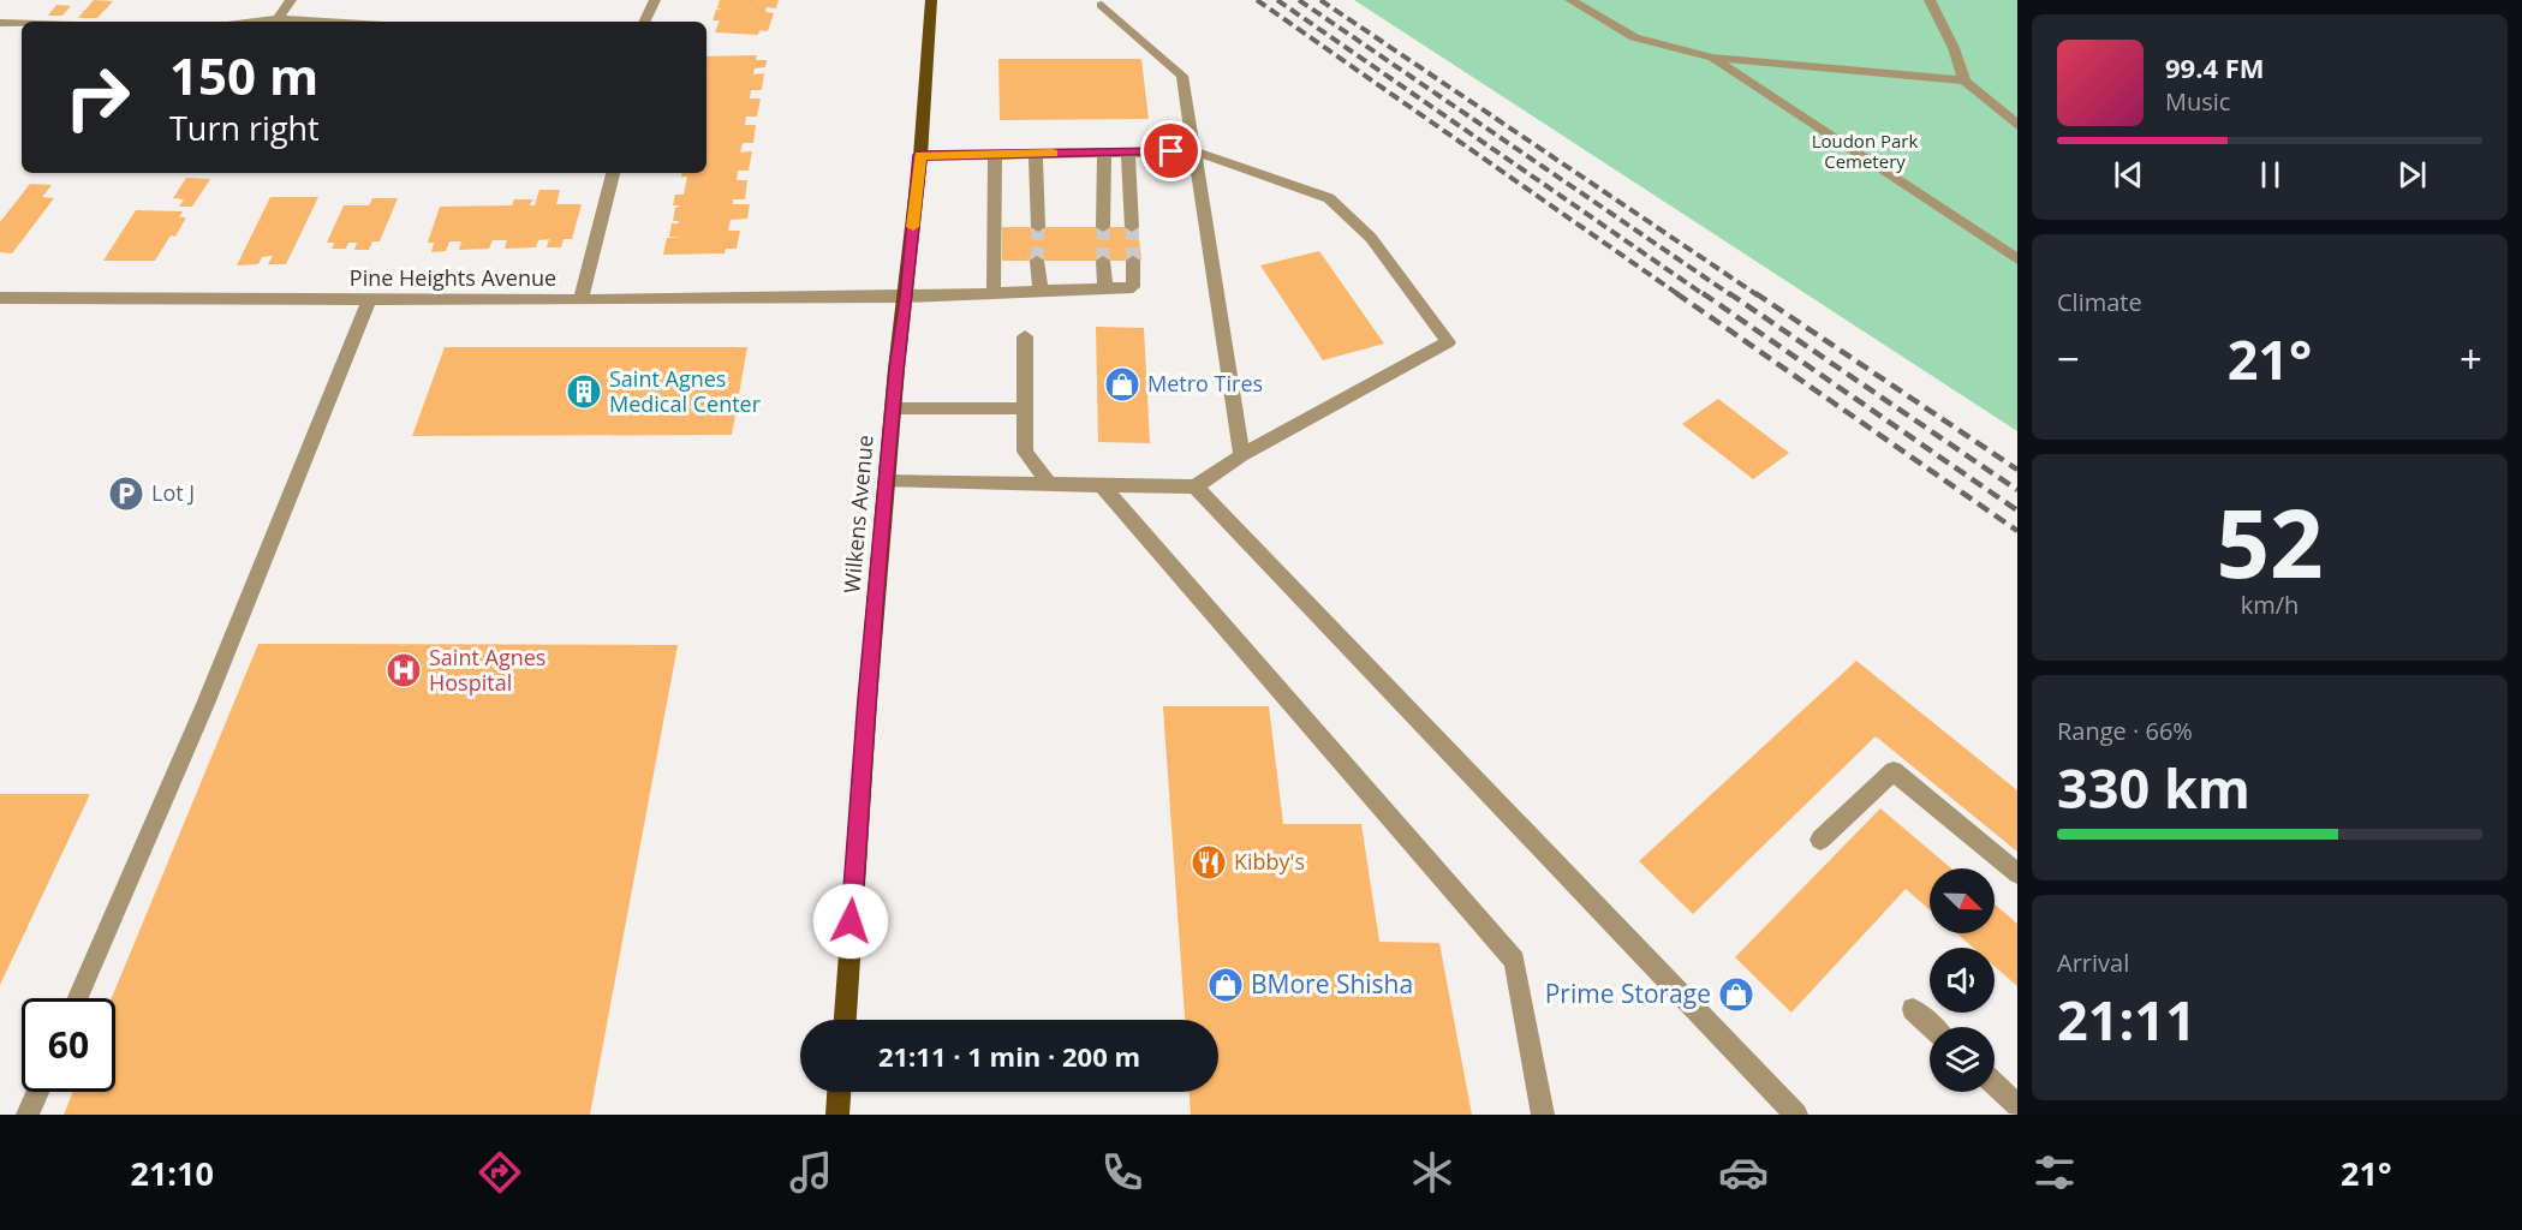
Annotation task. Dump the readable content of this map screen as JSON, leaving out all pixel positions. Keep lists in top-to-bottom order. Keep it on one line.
{"streets":{"main road":["Wilkens Avenue"],"street":["Pine Heights Avenue"]},"crossings":[["Pine Heights Avenue","Wilkens Avenue"]],"parks":["Loudon Park Cemetery"],"places":{"shop":["Metro Tires","BMore Shisha","Prime Storage"],"building":["Saint Agnes Medical Center"],"parking":["Lot J"],"hospital":["Saint Agnes Hospital"],"restaurant":["Kibby's"]},"north":"bottom right","page":{"turn":["150 m","Turn right"],"song":["99.4 FM","Music"],"tile":["Climate",["52","km/h"],["Range · 66%","330 km"],["Arrival","21:11"]],"heat":["−","21°","+"],"limit":"60","trip":"21:11 · 1 min · 200 m","tabs":["21:10","21°"]}}
